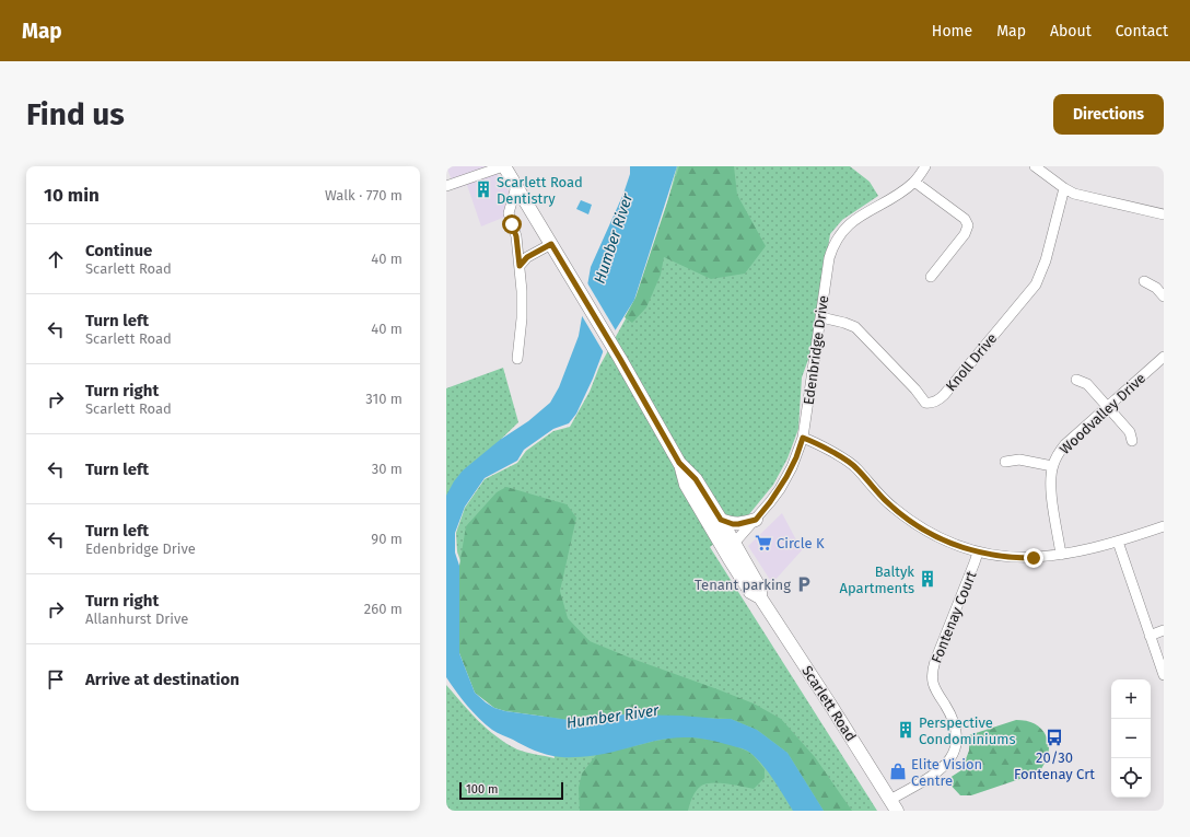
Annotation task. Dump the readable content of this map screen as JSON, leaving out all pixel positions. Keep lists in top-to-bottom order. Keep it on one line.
{"streets":{"main road":["Scarlett Road"],"street":["Edenbridge Drive","Knoll Drive","Woodvalley Drive","Fontenay Court"]},"crossings":[["Edenbridge Drive","Knoll Drive"],["Edenbridge Drive","Scarlett Road"],["Fontenay Court","Scarlett Road"]],"water":["Humber River"],"places":{"building":["Scarlett Road Dentistry","Baltyk Apartments","Perspective Condominiums"],"supermarket":["Circle K"],"parking":["Tenant parking"],"bus stop":["20/30 Fontenay Crt"],"shop":["Elite Vision Centre"]},"scale_bar":"100 m","page":{"header":"Map","nav":["Home","Map","About","Contact"],"buttons":"Directions","title":"Find us","heading":["10 min","Walk · 770 m"],"list":[["Continue","Scarlett Road","40 m"],["Turn left","Scarlett Road","40 m"],["Turn right","Scarlett Road","310 m"],["Turn left","30 m"],["Turn left","Edenbridge Drive","90 m"],["Turn right","Allanhurst Drive","260 m"],"Arrive at destination"],"map_buttons":["+","−"],"scale":"100 m"}}
